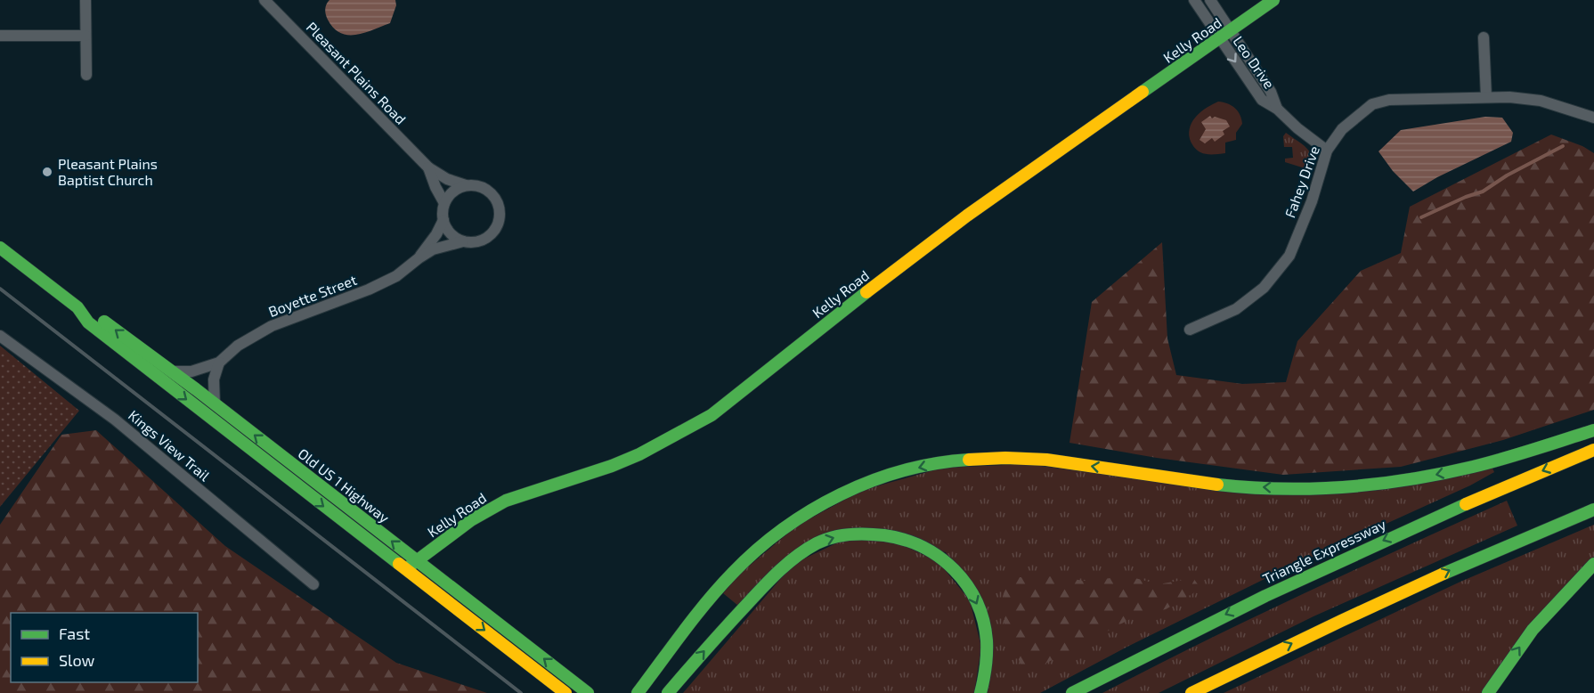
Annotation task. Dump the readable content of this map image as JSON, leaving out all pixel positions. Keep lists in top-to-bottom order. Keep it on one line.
{"streets":{"main road":["Kelly Road","Old US 1 Highway","Triangle Expressway"],"street":["Leo Drive","Pleasant Plains Road","Fahey Drive","Boyette Street","Kings View Trail"]},"crossings":[["Kelly Road","Leo Drive"],["Kelly Road","Old US 1 Highway"],["Leo Drive","Fahey Drive"],["Pleasant Plains Road","Boyette Street"],["Boyette Street","Old US 1 Highway"]],"places":["Pleasant Plains Baptist Church"],"legend":["Fast","Slow"]}
